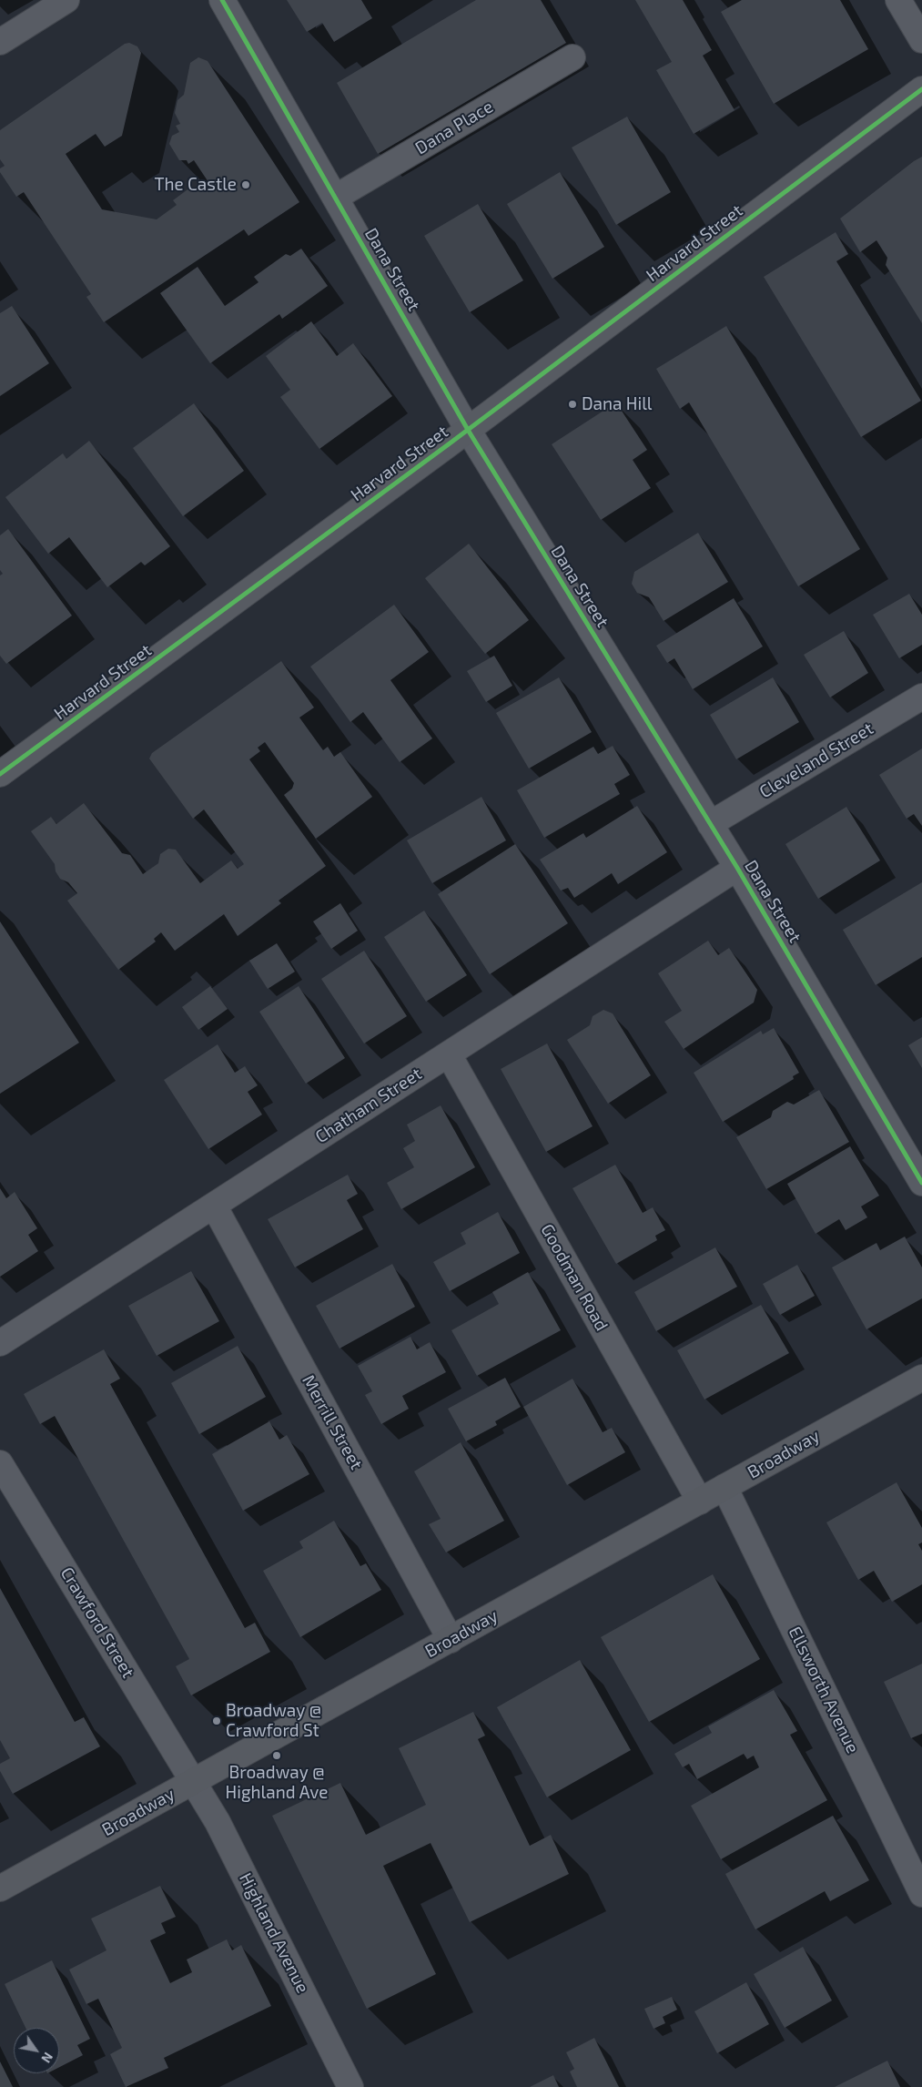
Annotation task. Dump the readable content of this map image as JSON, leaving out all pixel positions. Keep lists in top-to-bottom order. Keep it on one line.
{"streets":{"street":["Dana Place","Harvard Street","Dana Street","Cleveland Street","Chatham Street","Goodman Road","Merrill Street","Broadway","Crawford Street","Ellsworth Avenue","Highland Avenue"]},"crossings":[["Dana Place","Dana Street"],["Harvard Street","Dana Street"],["Dana Street","Cleveland Street"],["Dana Street","Chatham Street"],["Chatham Street","Goodman Road"],["Chatham Street","Merrill Street"],["Goodman Road","Broadway"],["Merrill Street","Broadway"],["Broadway","Crawford Street"],["Broadway","Ellsworth Avenue"],["Broadway","Highland Avenue"],["Crawford Street","Highland Avenue"]],"places":["The Castle","Dana Hill","Broadway @ Crawford St","Broadway @ Highland Ave"],"north":"bottom right"}
